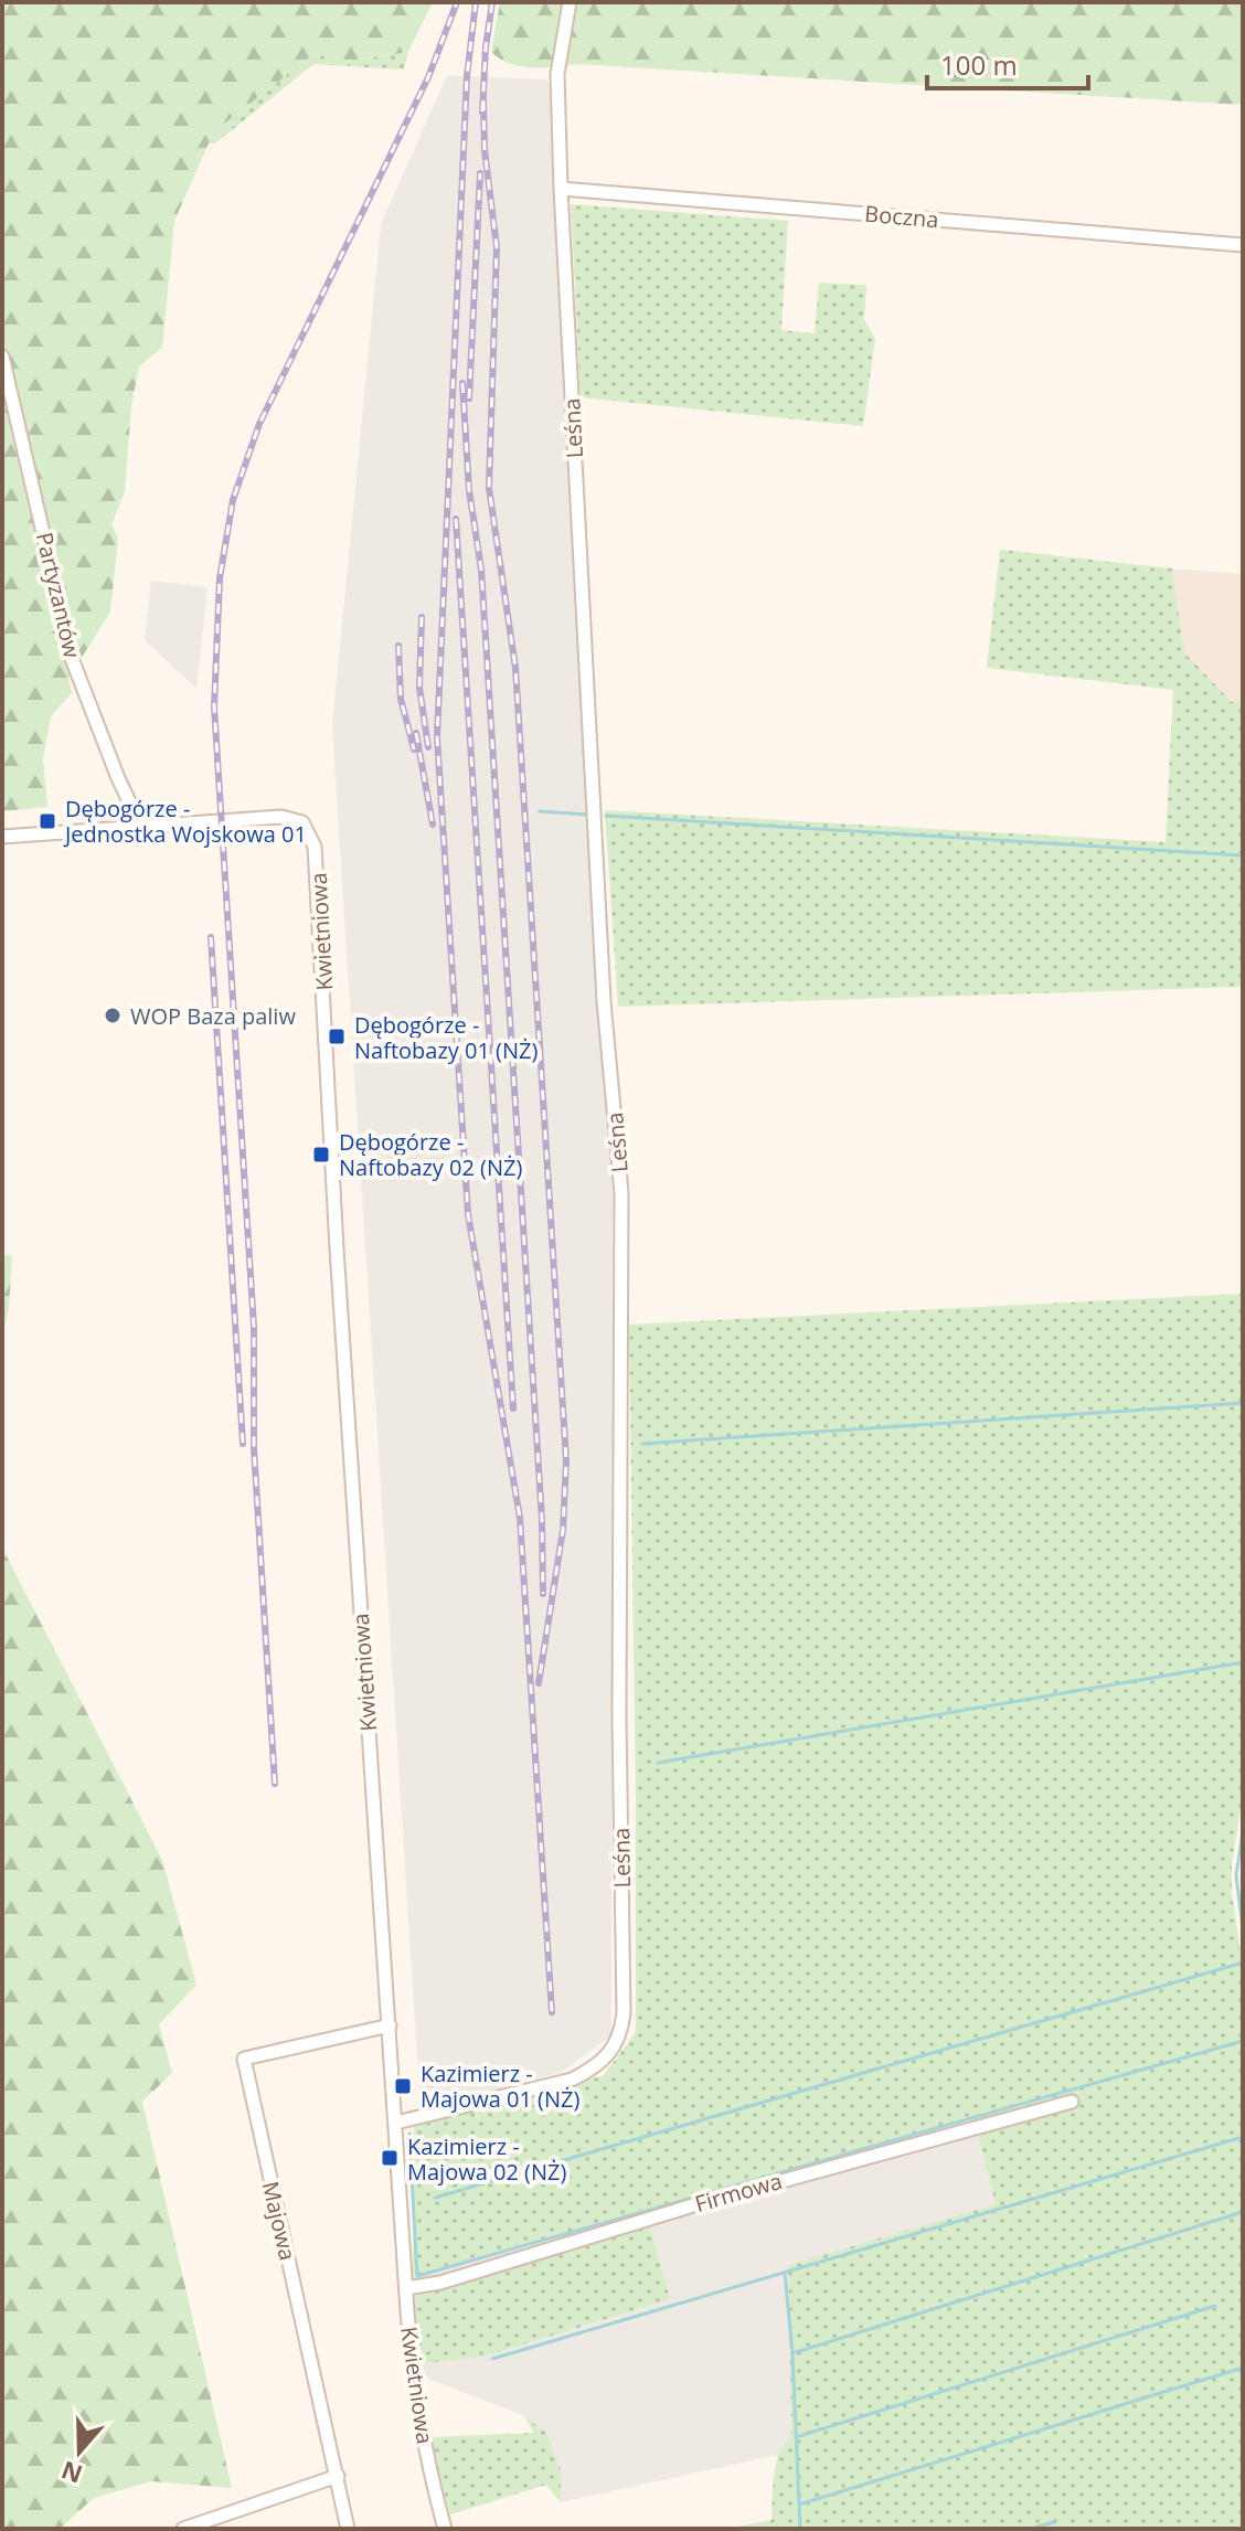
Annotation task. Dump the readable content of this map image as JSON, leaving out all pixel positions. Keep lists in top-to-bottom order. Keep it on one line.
{"streets":{"street":["Boczna","Leśna","Partyzantów","Kwietniowa","Firmowa","Majowa"]},"crossings":[["Boczna","Leśna"],["Leśna","Kwietniowa"],["Partyzantów","Kwietniowa"],["Kwietniowa","Firmowa"],["Kwietniowa","Majowa"]],"places":{"transit":["Dębogórze - Jednostka Wojskowa 01","Dębogórze - Naftobazy 01 (NŻ)","Dębogórze - Naftobazy 02 (NŻ)","Kazimierz - Majowa 01 (NŻ)","Kazimierz - Majowa 02 (NŻ)"],"other":["WOP Baza paliw"]},"scale_bar":"100 m","north":"bottom"}
